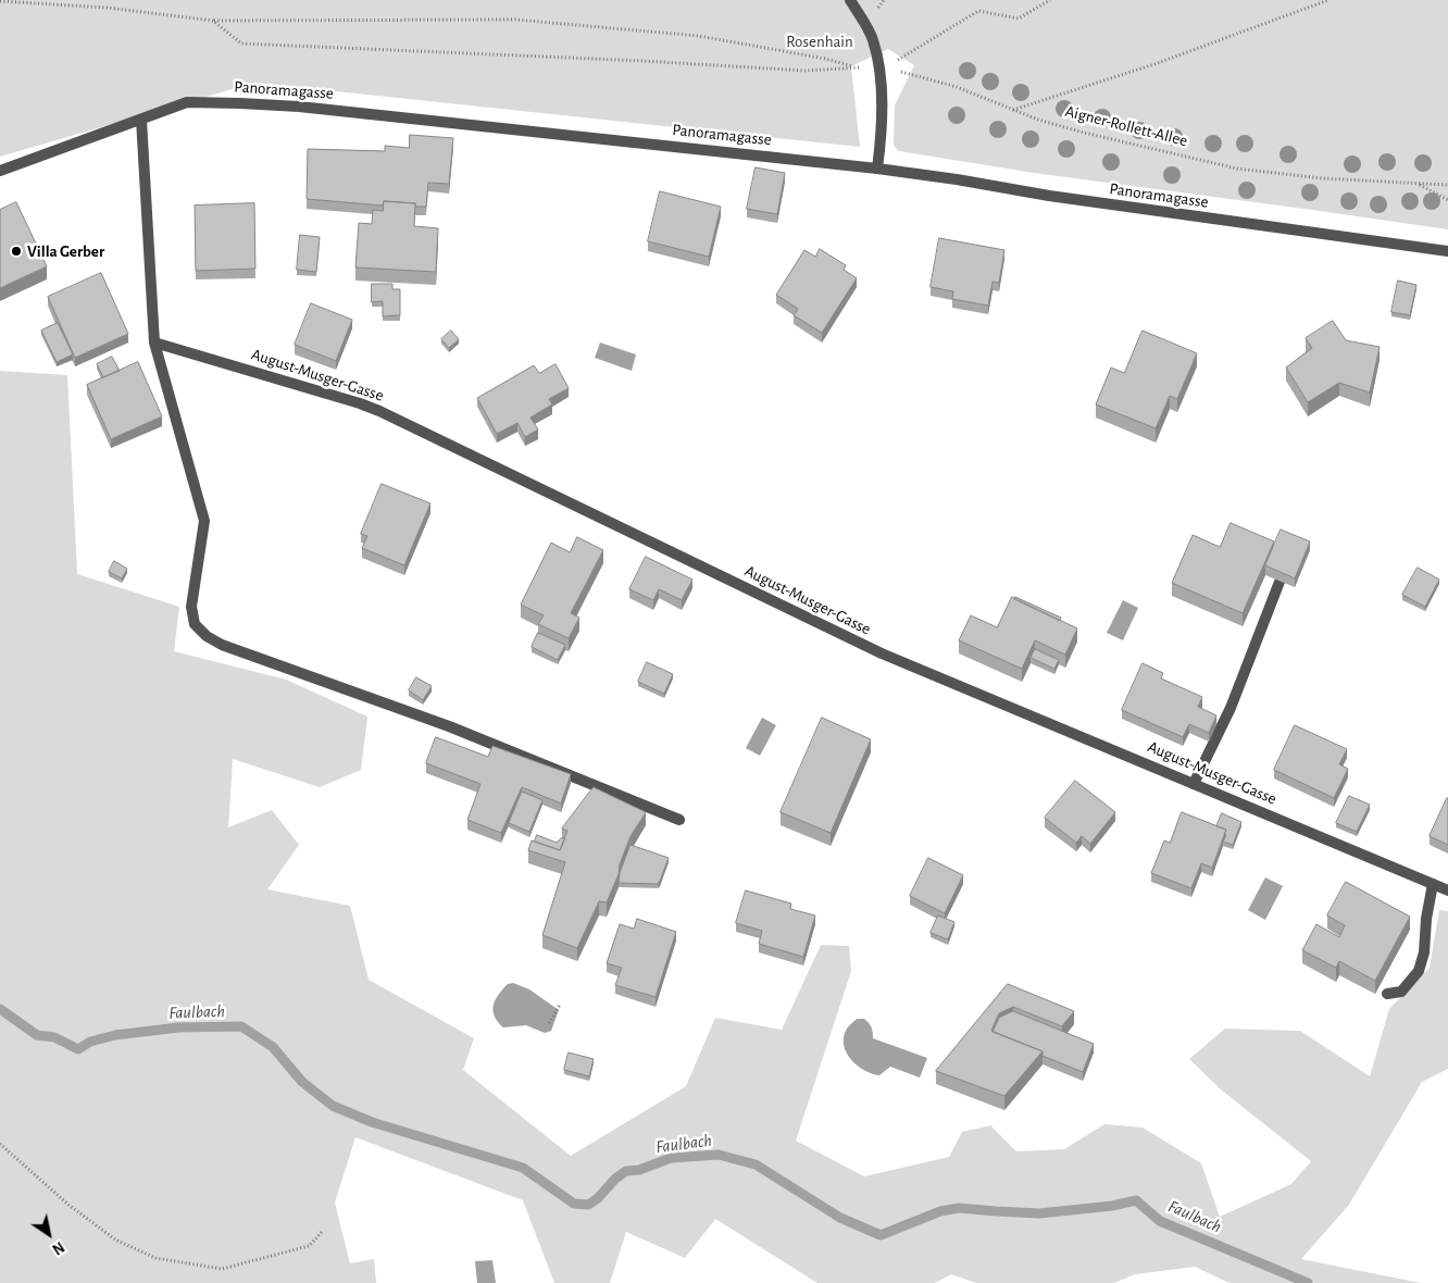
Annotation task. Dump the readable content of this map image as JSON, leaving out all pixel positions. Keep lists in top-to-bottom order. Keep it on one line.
{"streets":{"street":["Panoramagasse","August-Musger-Gasse"],"path":["Aigner-Rollett-Allee"]},"water":["Faulbach"],"parks":["Rosenhain"],"places":["Villa Gerber"],"north":"bottom right"}
